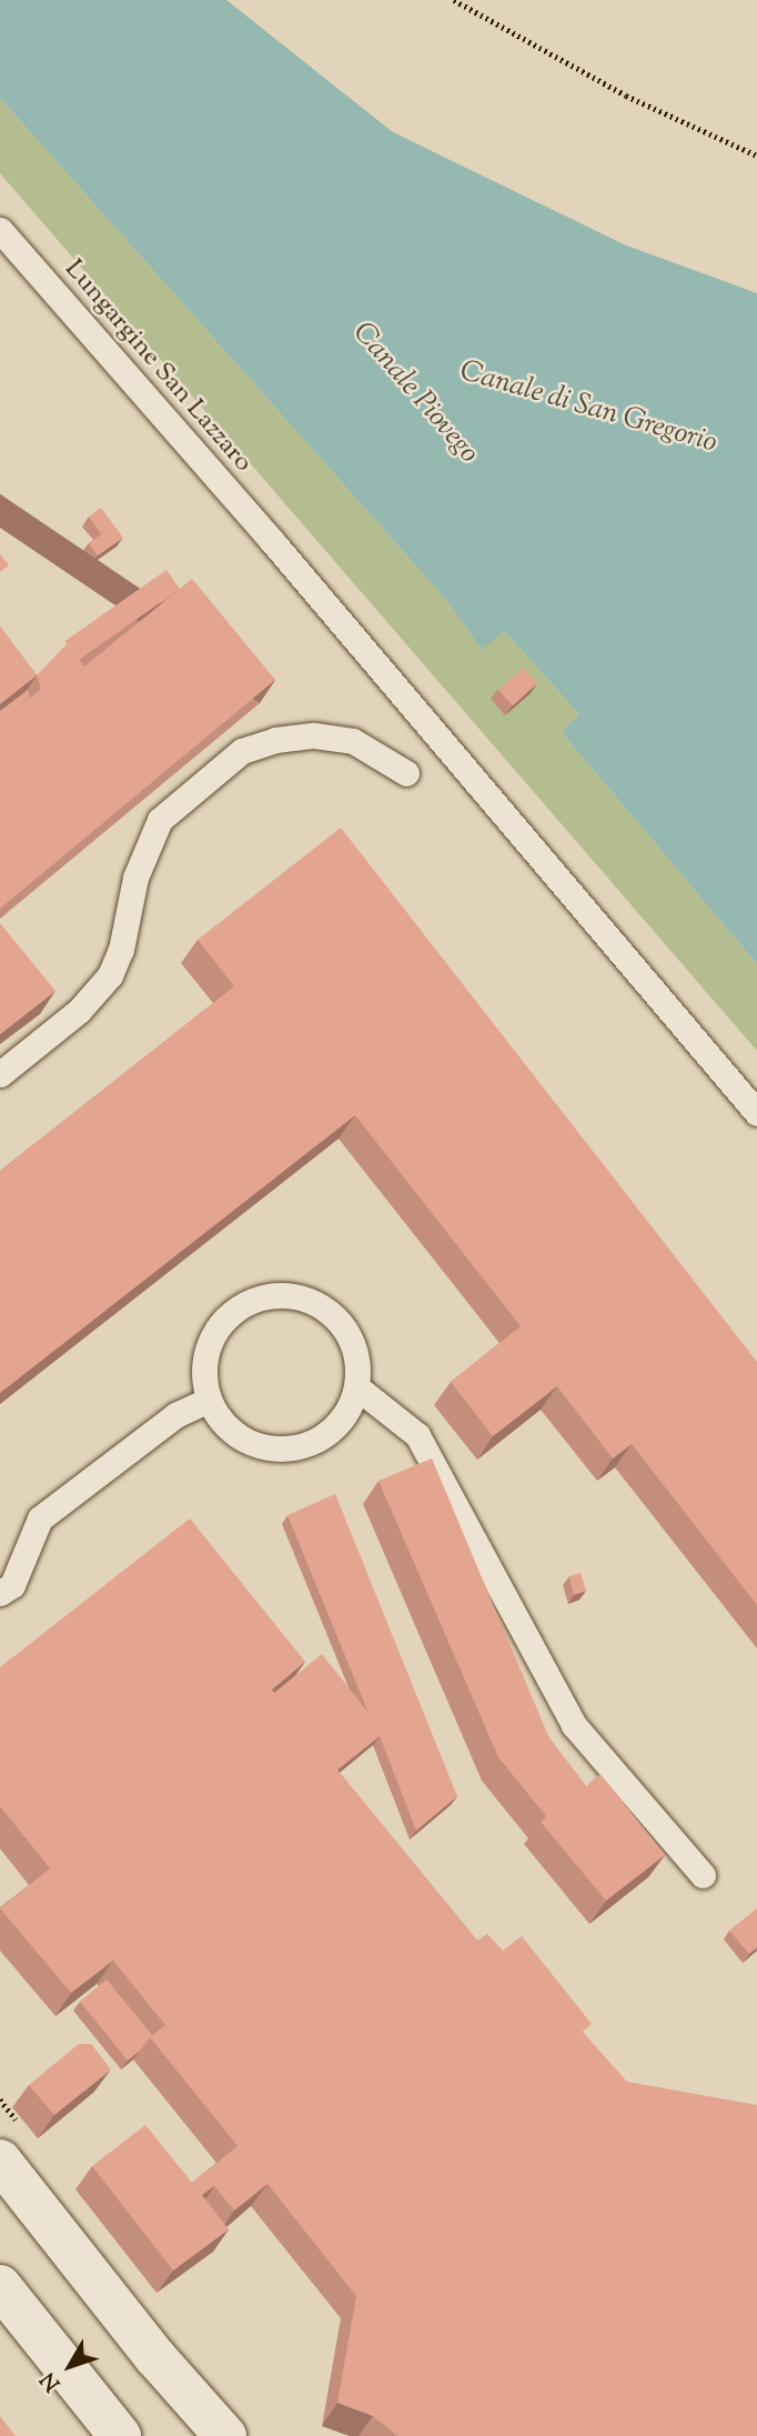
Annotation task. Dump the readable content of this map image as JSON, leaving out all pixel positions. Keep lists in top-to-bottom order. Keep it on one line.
{"streets":{"lane":["Lungargine San Lazzaro"]},"water":["Canale Piovego","Canale di San Gregorio"],"north":"bottom left"}
